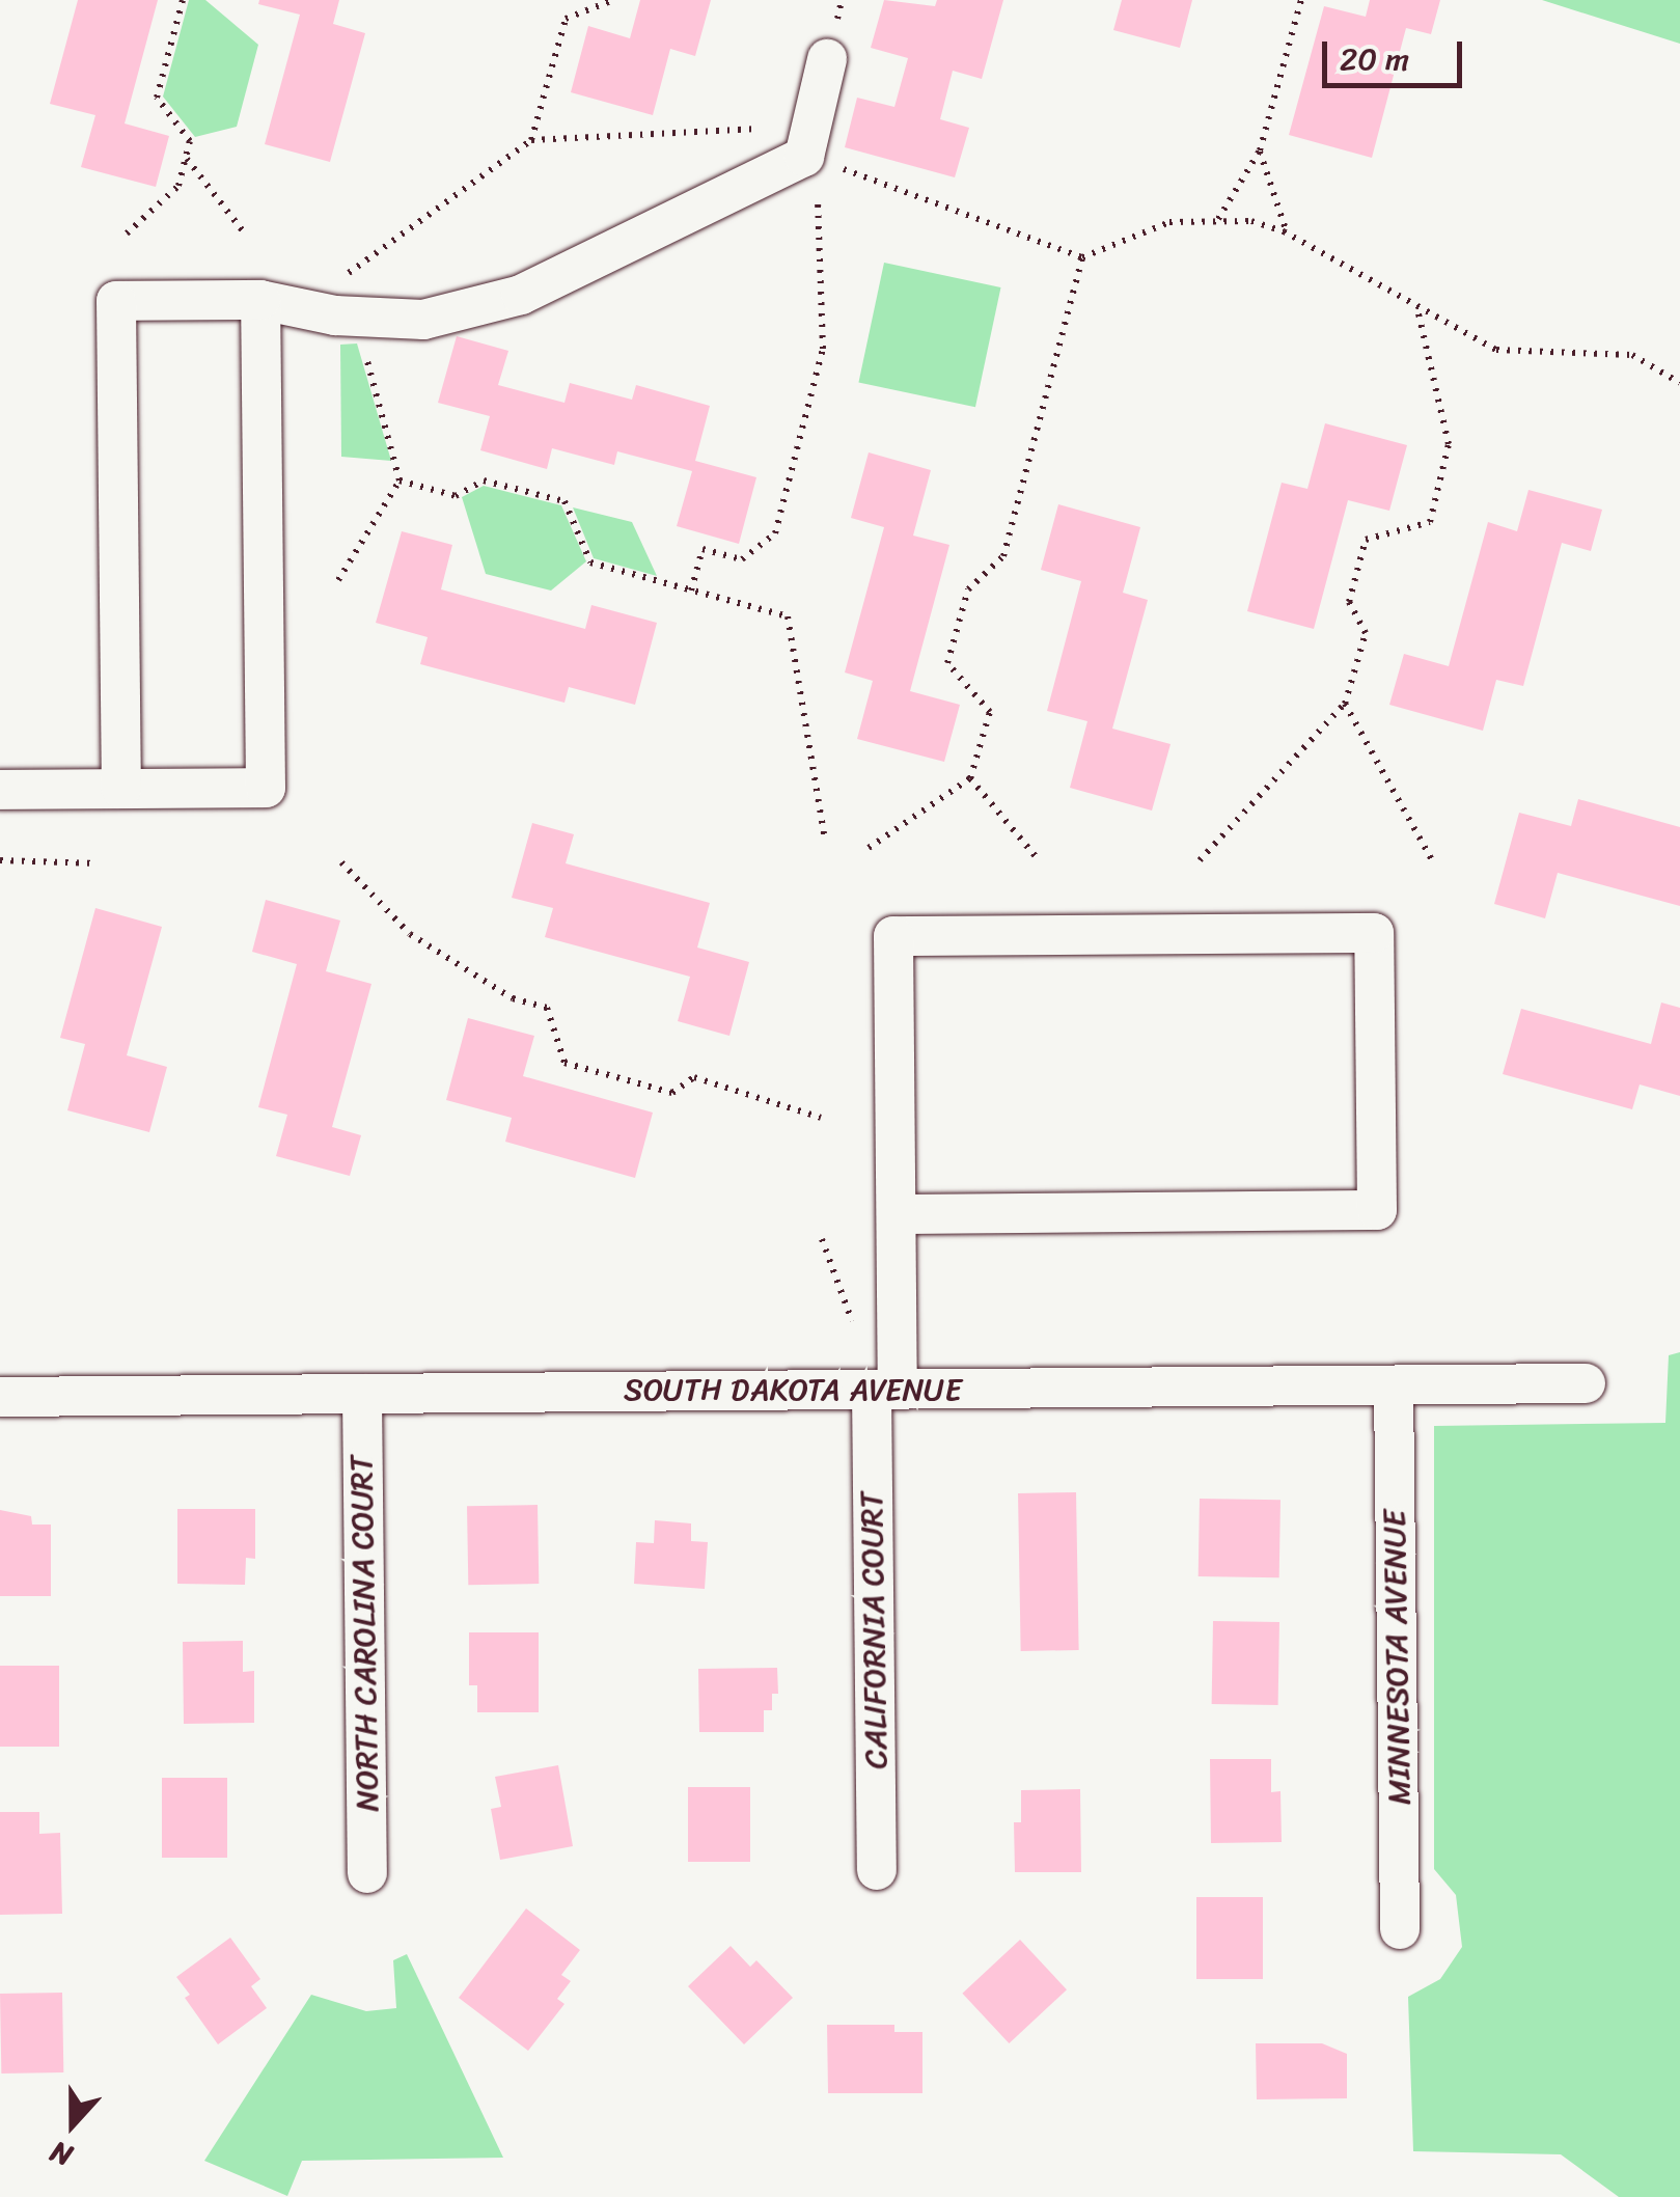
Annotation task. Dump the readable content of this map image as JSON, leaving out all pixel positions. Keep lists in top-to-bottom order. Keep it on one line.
{"streets":{"street":["SOUTH DAKOTA AVENUE","CALIFORNIA COURT","NORTH CAROLINA COURT","MINNESOTA AVENUE"]},"crossings":[["SOUTH DAKOTA AVENUE","CALIFORNIA COURT"],["SOUTH DAKOTA AVENUE","NORTH CAROLINA COURT"],["SOUTH DAKOTA AVENUE","MINNESOTA AVENUE"]],"scale_bar":"20 m","north":"bottom"}
